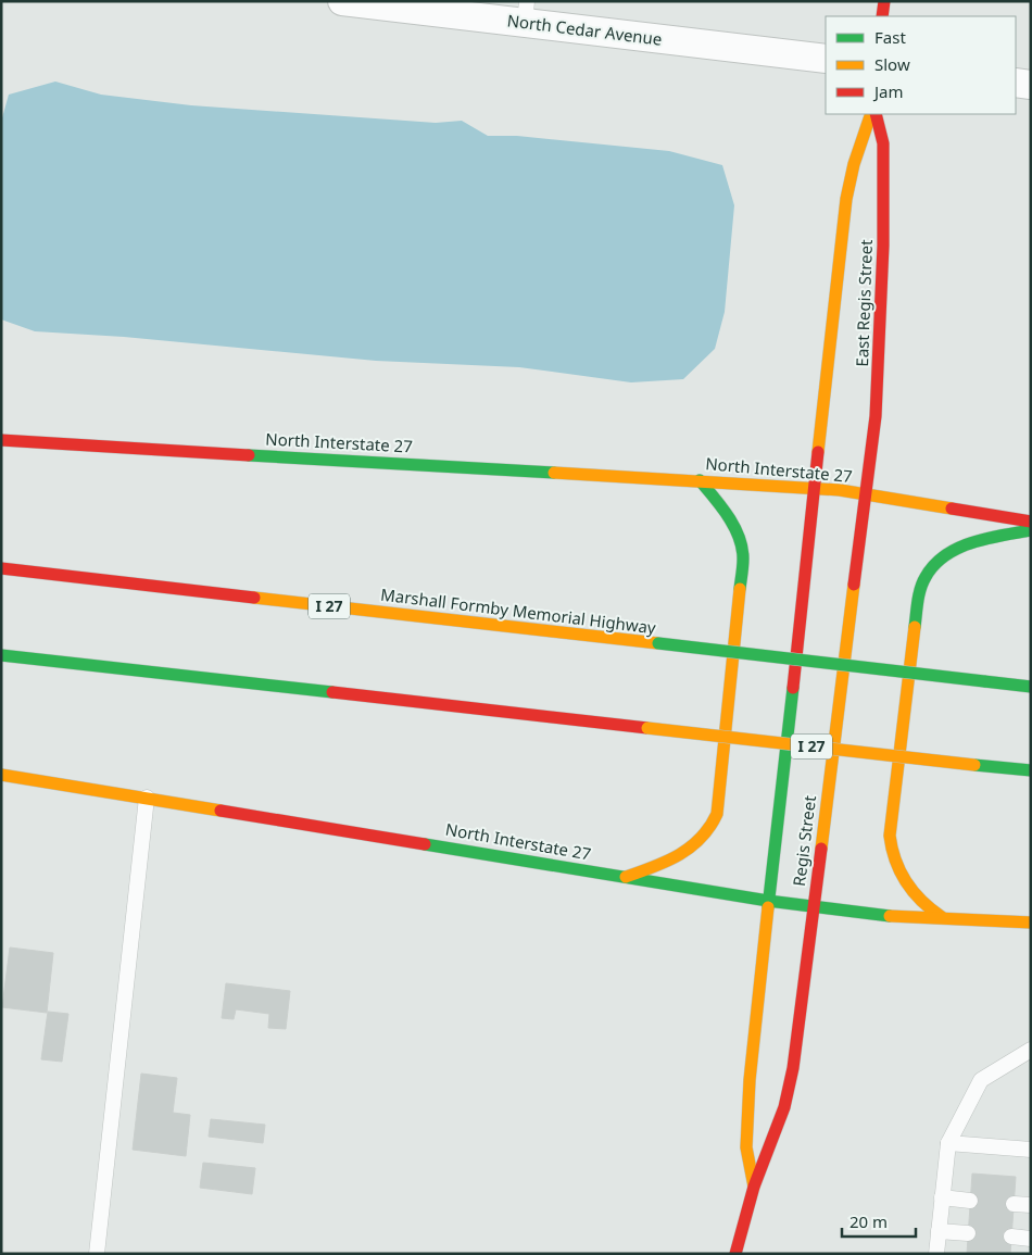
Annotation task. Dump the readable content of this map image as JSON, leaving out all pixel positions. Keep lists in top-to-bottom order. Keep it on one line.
{"streets":{"main road":["East Regis Street","North Interstate 27","I 27","Marshall Formby Memorial Highway","Regis Street"],"street":["North Cedar Avenue"]},"crossings":[["East Regis Street","North Interstate 27"],["East Regis Street","Regis Street"],["North Interstate 27","Regis Street"]],"legend":["Fast","Slow","Jam"],"scale_bar":"20 m"}
